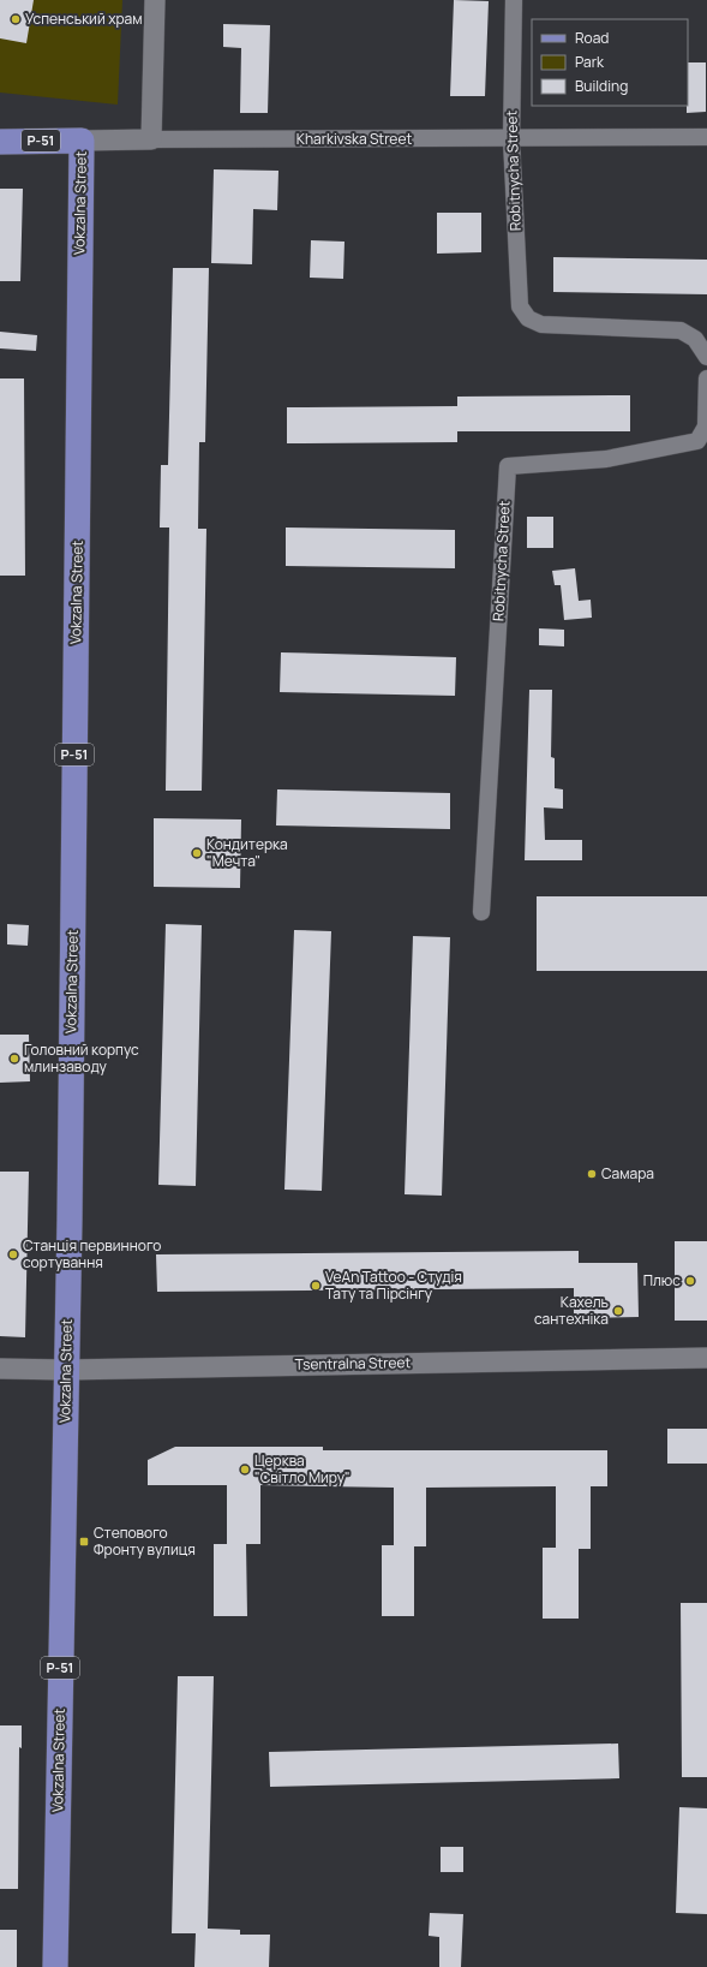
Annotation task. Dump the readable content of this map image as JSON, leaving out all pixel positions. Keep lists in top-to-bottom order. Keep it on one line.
{"streets":{"main road":["Kharkivska Street","Р-51","Vokzalna Street"],"street":["Robitnycha Street","Tsentralna Street"]},"crossings":[["Kharkivska Street","Robitnycha Street"],["Kharkivska Street","Vokzalna Street"],["Vokzalna Street","Tsentralna Street"]],"places":{"other":["Успенський храм","Кондитерка \"Мечта\"","Головний корпус млинзаводу","Самара","Станція первинного сортування","Плюс","VeAn Tattoo - Студія Тату та Пірсінгу","Кахель сантехніка","Церква \"Світло Миру\""],"transit":["Степового Фронту вулиця"]},"legend":["Road","Park","Building"]}
